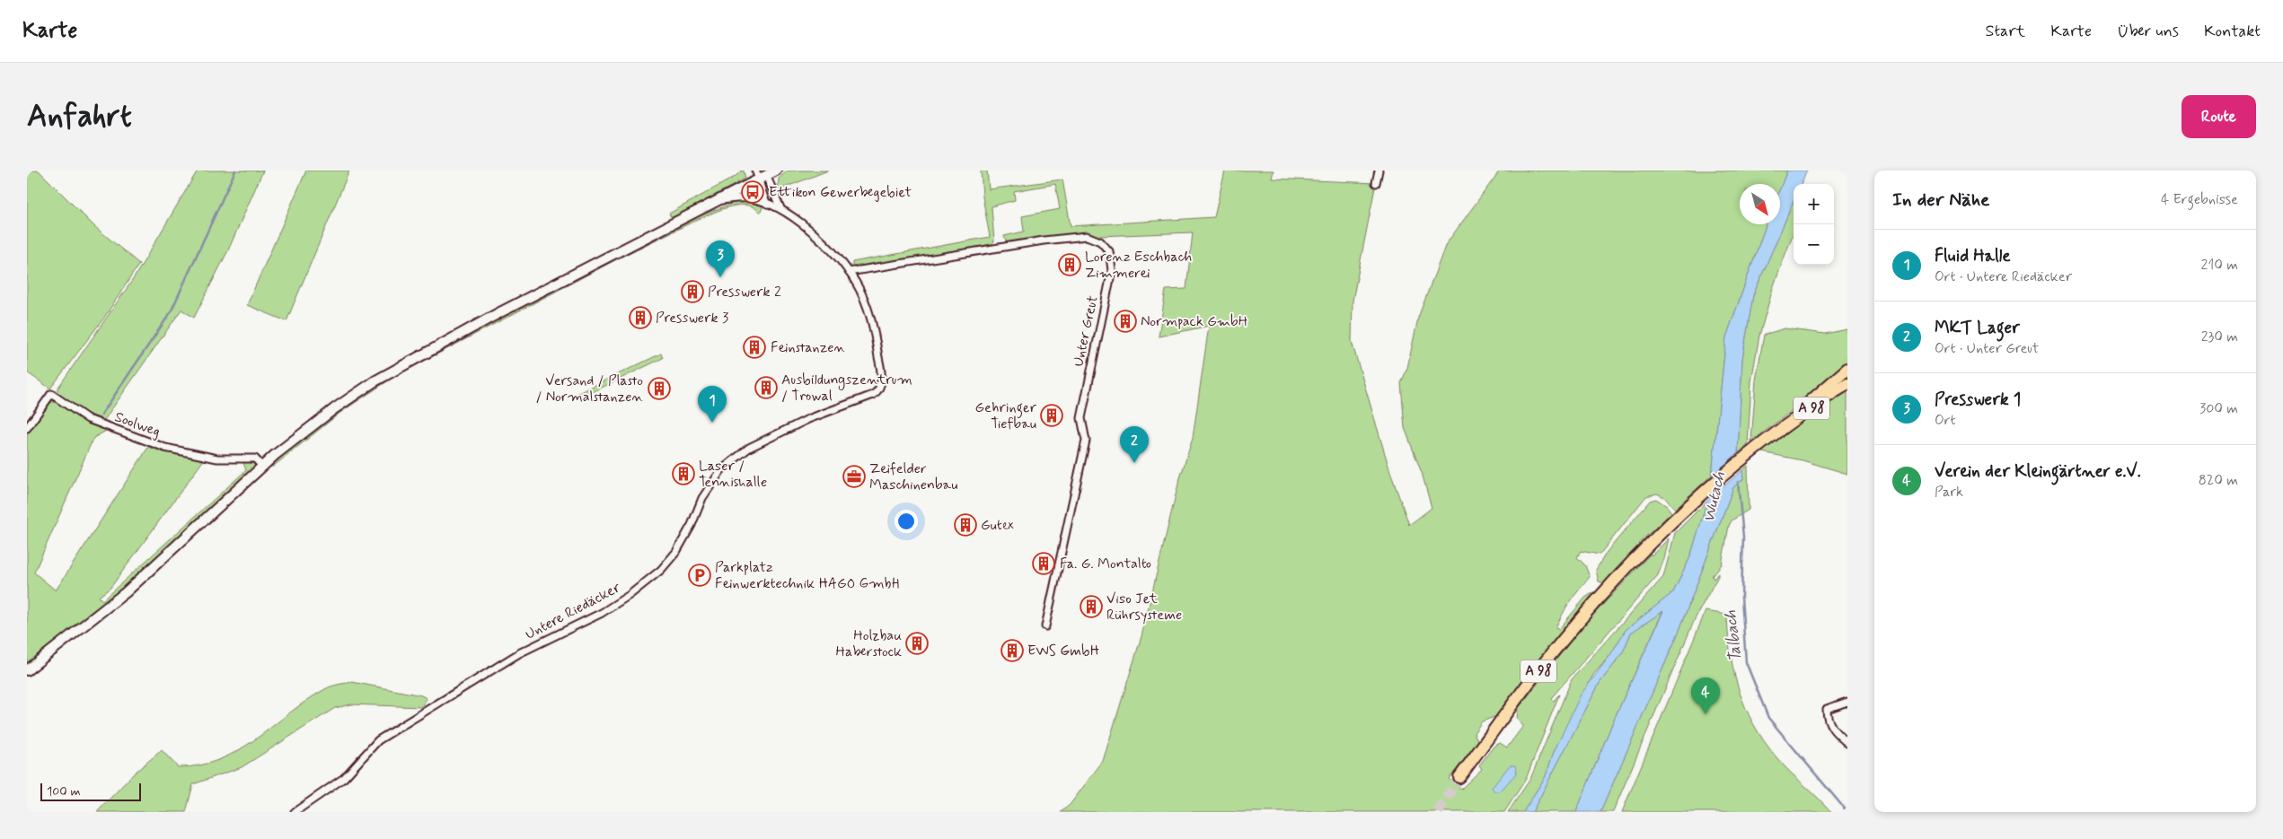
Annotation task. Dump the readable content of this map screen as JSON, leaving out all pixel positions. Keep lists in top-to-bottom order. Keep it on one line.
{"streets":{"highway":["A 98"],"street":["Unter Greut","Soolweg","Untere Riedäcker"]},"crossings":[["Unter Greut","Untere Riedäcker"]],"water":["Wutach","Talbach"],"places":{"bus stop":["Ettikon Gewerbegebiet"],"building":["Lorenz Eschbach Zimmerei","Presswerk 2","Presswerk 3","Normpack GmbH","Feinstanzen","Ausbildungszentrum / Trowal","Versand / Plasto / Normalstanzen","Gehringer Tiefbau","Laser / Tennishalle","Gutex","Fa. G. Montalto","Viso Jet Rührsysteme","Holzbau Haberstock","EWS GmbH"],"office":["Zeifelder Maschinenbau"],"parking":["Parkplatz Feinwerktechnik HAGO GmbH"]},"scale_bar":"100 m","north":"bottom right","page":{"header":"Karte","nav":["Start","Karte","Über uns","Kontakt"],"buttons":"Route","title":"Anfahrt","heading":["In der Nähe","4 Ergebnisse"],"map_buttons":["+","−"],"list":[{"mark":"1","name":"Fluid Halle","note":"Ort · Untere Riedäcker","value":"210 m"},{"mark":"2","name":"MKT Lager","note":"Ort · Unter Greut","value":"230 m"},{"mark":"3","name":"Presswerk 1","note":"Ort","value":"300 m"},{"mark":"4","name":"Verein der Kleingärtner e.V.","note":"Park","value":"820 m"}],"pins":["3","1","2","4"],"scale":"100 m"}}
